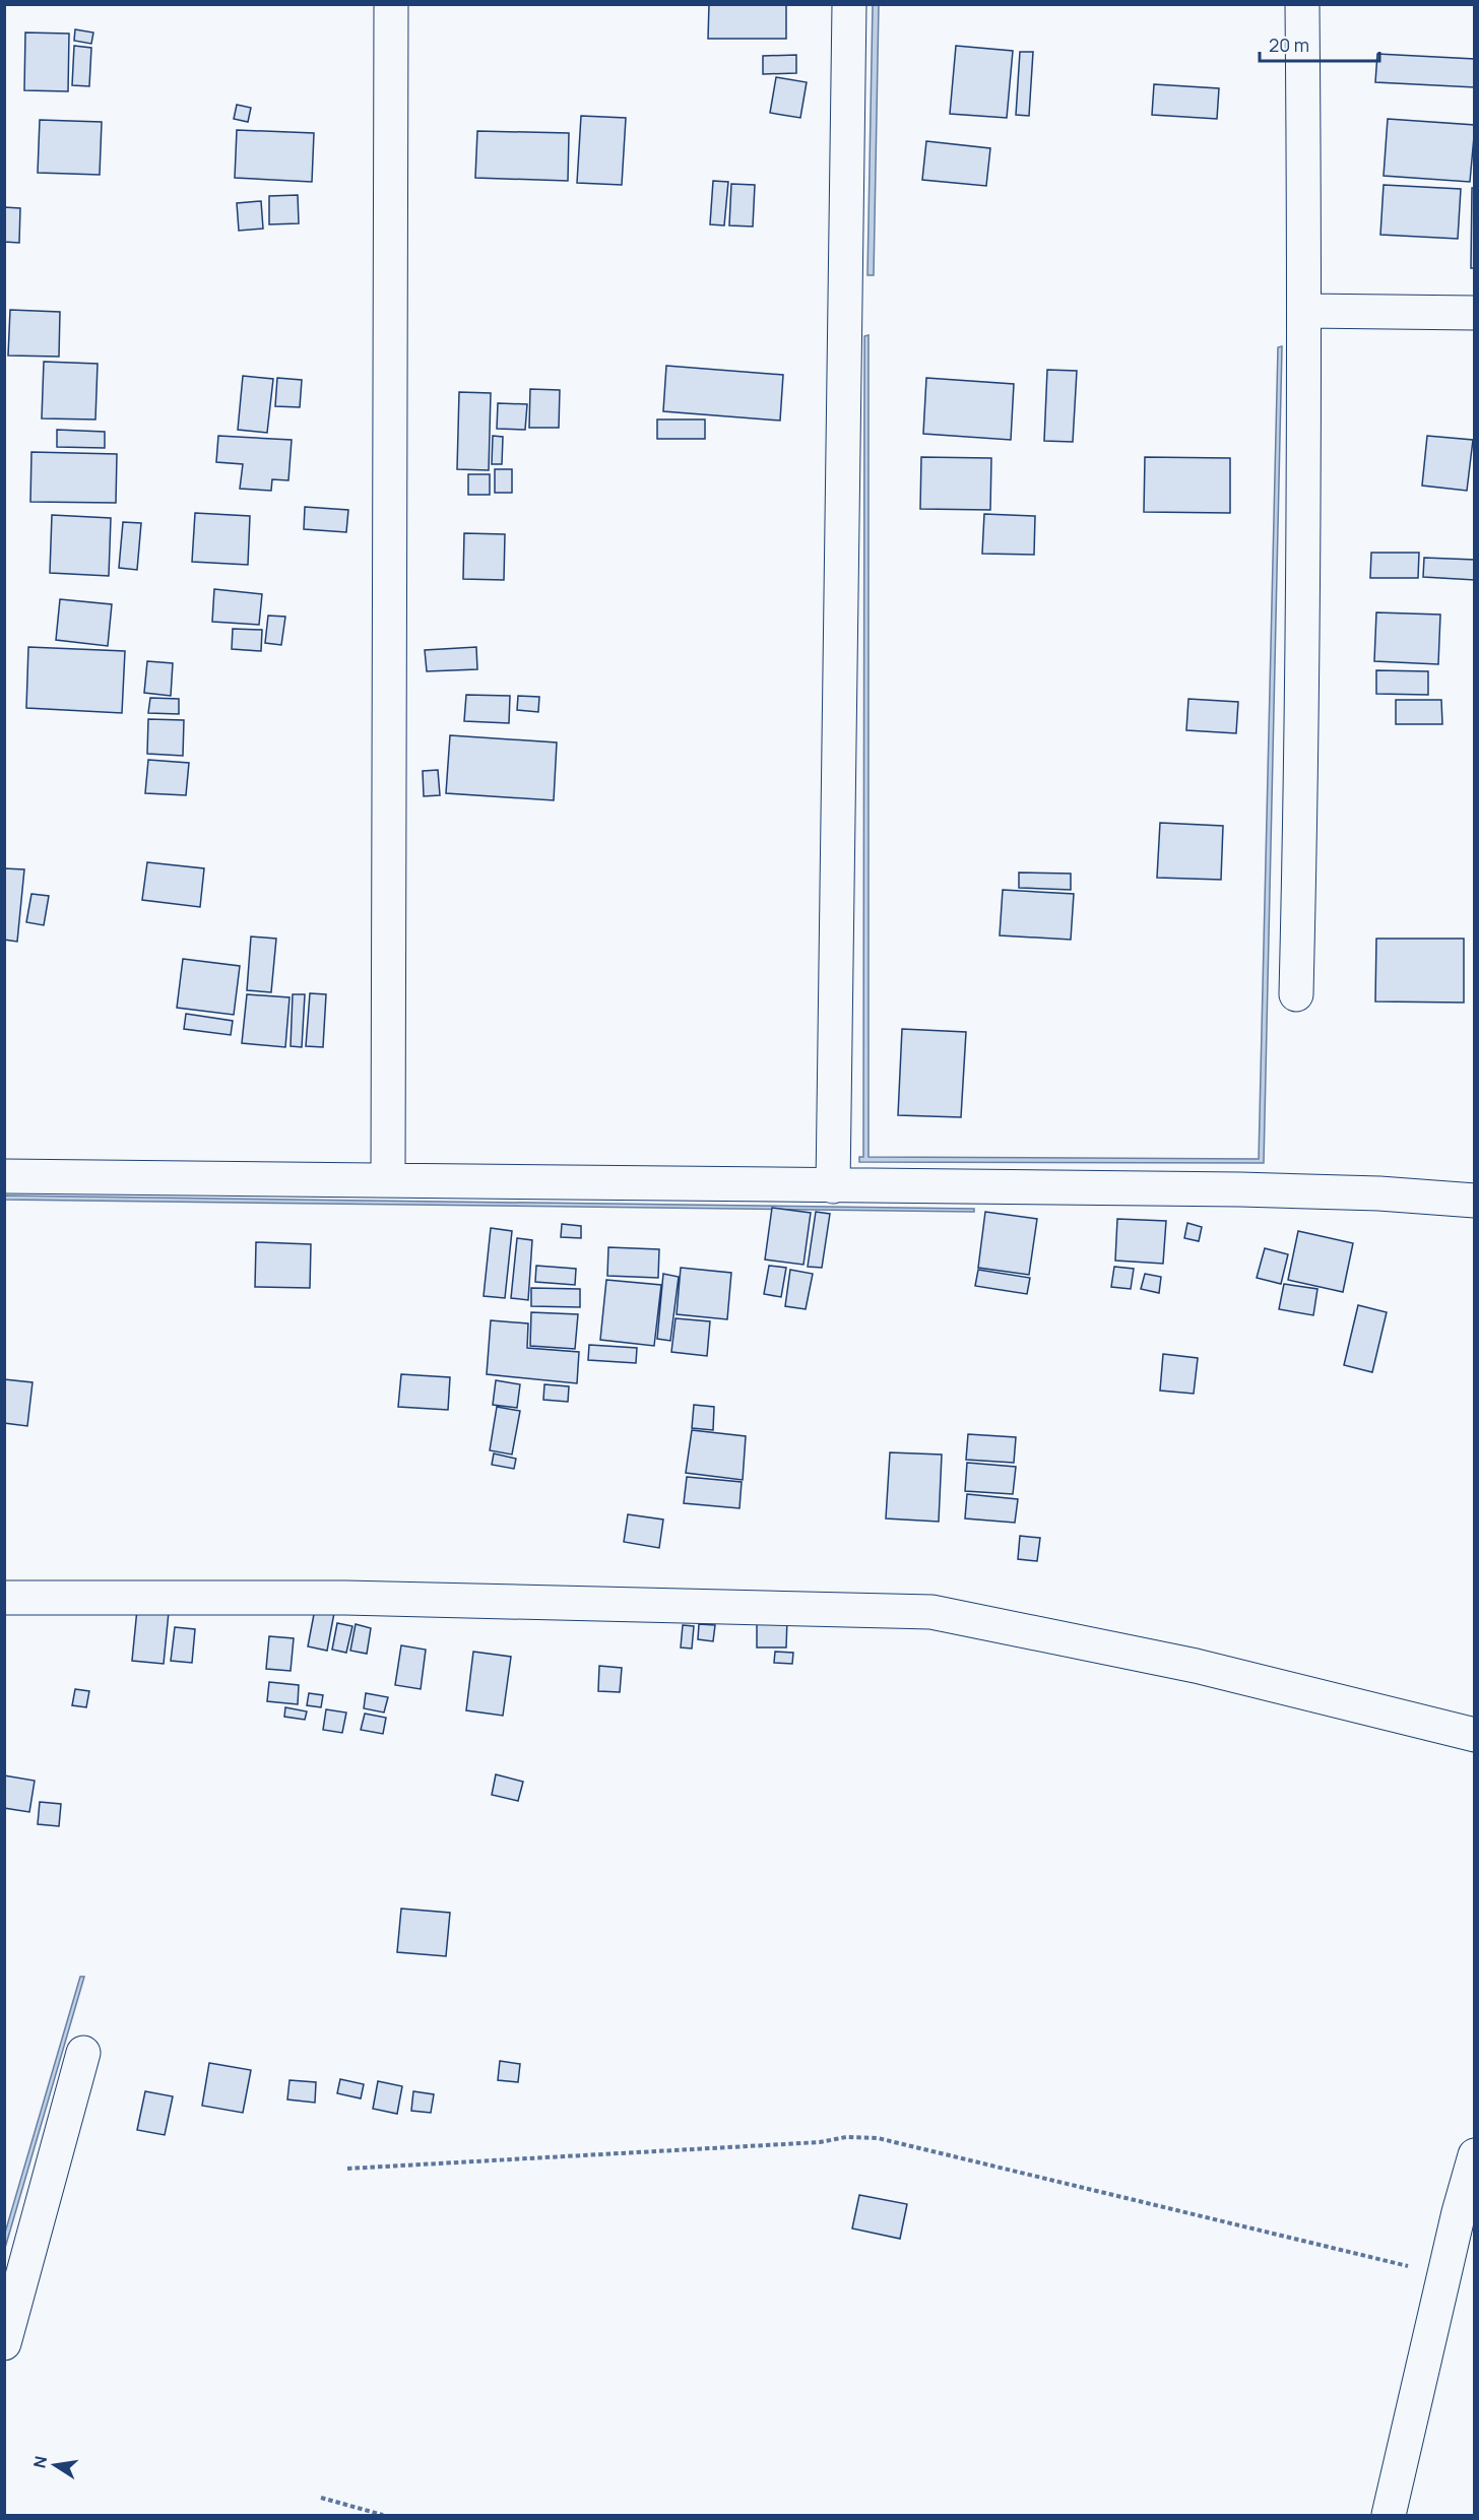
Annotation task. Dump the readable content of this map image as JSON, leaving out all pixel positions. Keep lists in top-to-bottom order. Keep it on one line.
{"scale_bar":"20 m","north":"left"}
